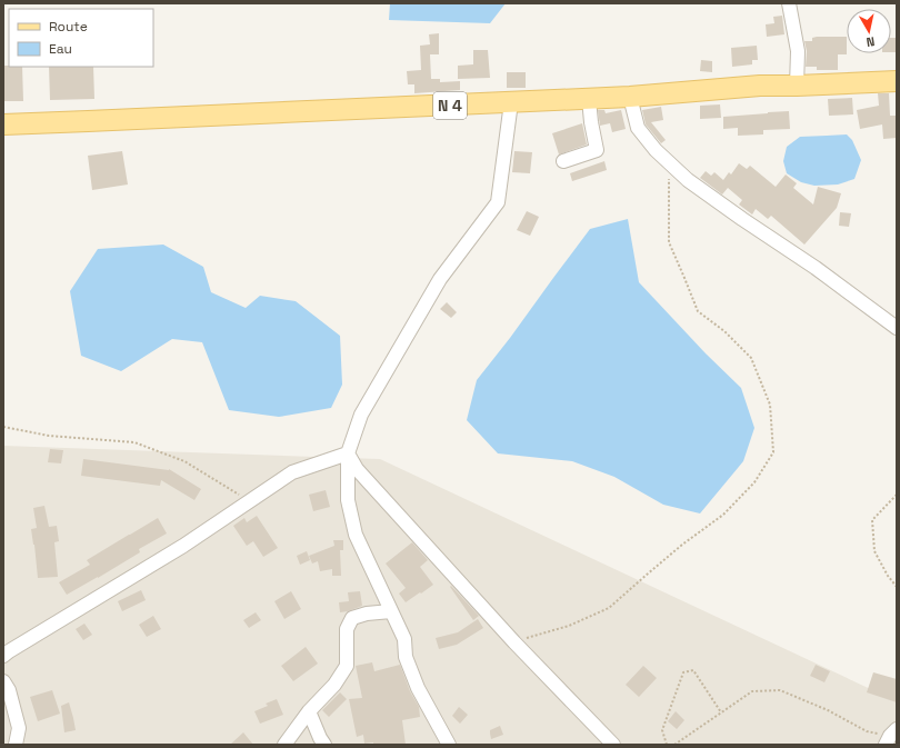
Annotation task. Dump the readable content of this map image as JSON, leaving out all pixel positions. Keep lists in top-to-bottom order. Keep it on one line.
{"streets":{"main road":["N 4"]},"legend":["Route","Eau"],"north":"bottom"}
